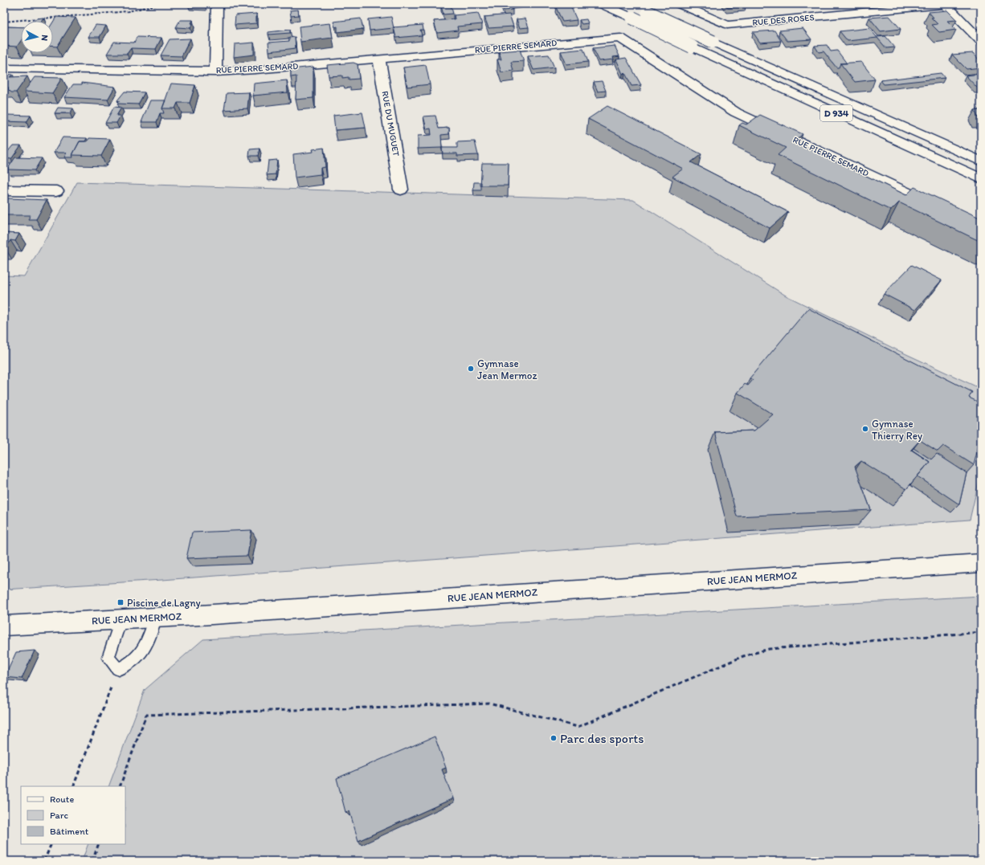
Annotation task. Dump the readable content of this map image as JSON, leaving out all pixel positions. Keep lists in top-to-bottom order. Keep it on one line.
{"streets":{"main road":["RUE DES ROSES","RUE PIERRE SEMARD","D 934","RUE DU MUGUET","RUE JEAN MERMOZ"]},"crossings":[["RUE PIERRE SEMARD","RUE DU MUGUET"]],"places":{"other":["Gymnase Jean Mermoz","Gymnase Thierry Rey","Parc des sports"],"transit":["Piscine de Lagny"]},"legend":["Route","Parc","Bâtiment"],"north":"right"}
